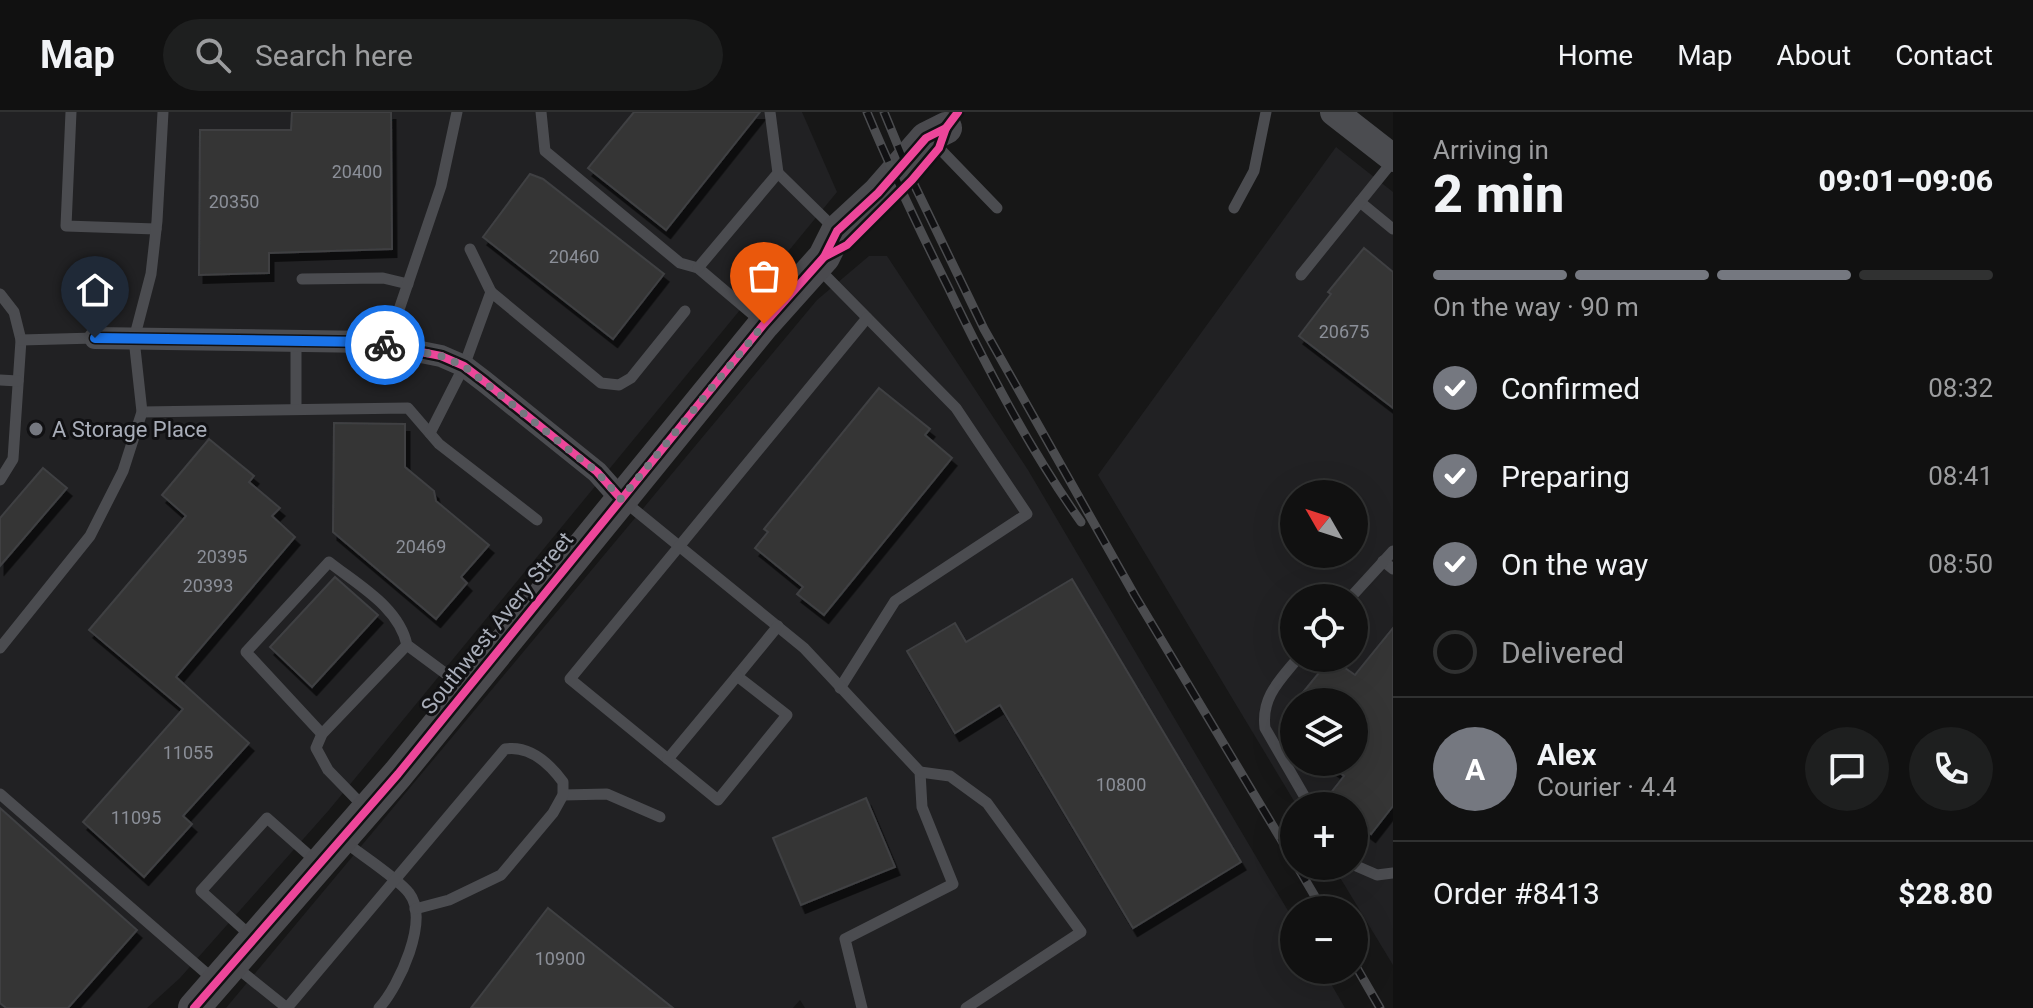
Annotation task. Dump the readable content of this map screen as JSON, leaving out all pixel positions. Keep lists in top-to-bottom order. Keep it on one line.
{"streets":{"main road":["Southwest Avery Street"]},"places":["A Storage Place"],"house_numbers":["20400","20350","20460","20675","20469","20395","20393","11055","10800","11095","10900"],"north":"top left","page":{"header":"Map","search":"Search here","nav":["Home","Map","About","Contact"],"heading":["2 min","Arriving in","09:01–09:06"],"panel":["Alex","Courier · 4.4","Order #8413","$28.80"],"bar":"On the way · 90 m","list":[["Confirmed","08:32"],["Preparing","08:41"],["On the way","08:50"],"Delivered"],"map_buttons":["+","−"],"round":"A"}}
